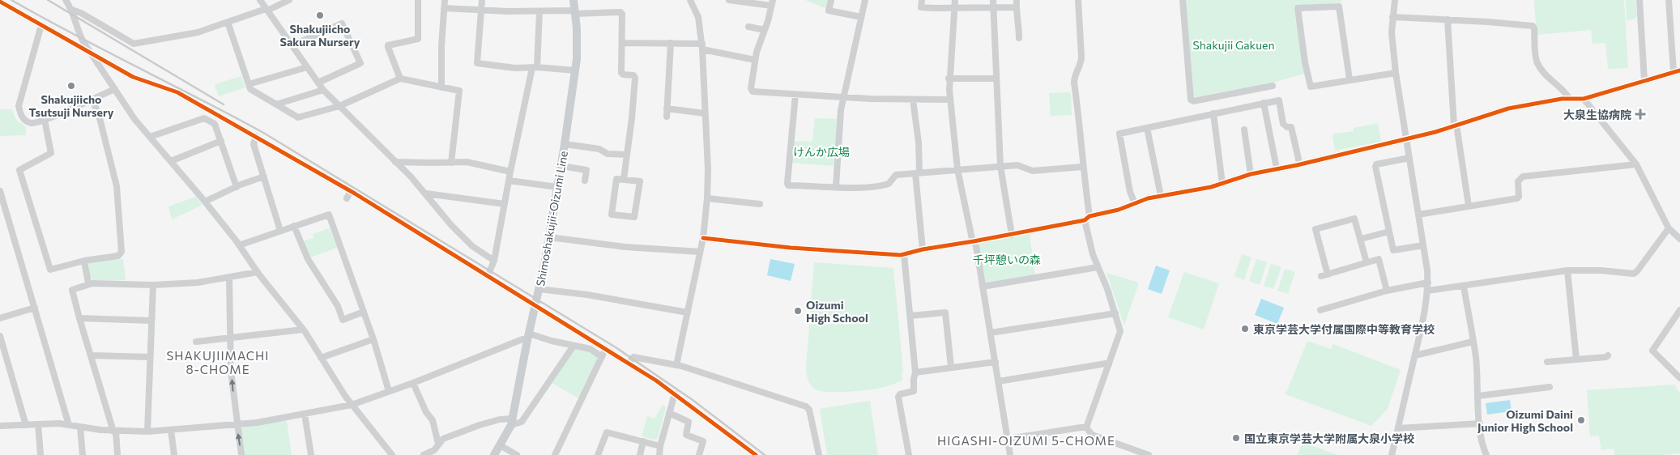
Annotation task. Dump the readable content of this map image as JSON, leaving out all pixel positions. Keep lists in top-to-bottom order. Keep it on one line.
{"streets":{"main road":["Shimoshakujii-Oizumi Line"]},"districts":["SHAKUJIIMACHI 8-CHOME","HIGASHI-OIZUMI 5-CHOME"],"parks":["Shakujii Gakuen","けんか広場","千坪憩いの森"],"places":{"other":["Shakujiicho Sakura Nursery","Shakujiicho Tsutsuji Nursery","Oizumi High School","東京学芸大学付属国際中等教育学校","Oizumi Daini Junior High School","国立東京学芸大学附属大泉小学校"],"health":["大泉生協病院"]}}
